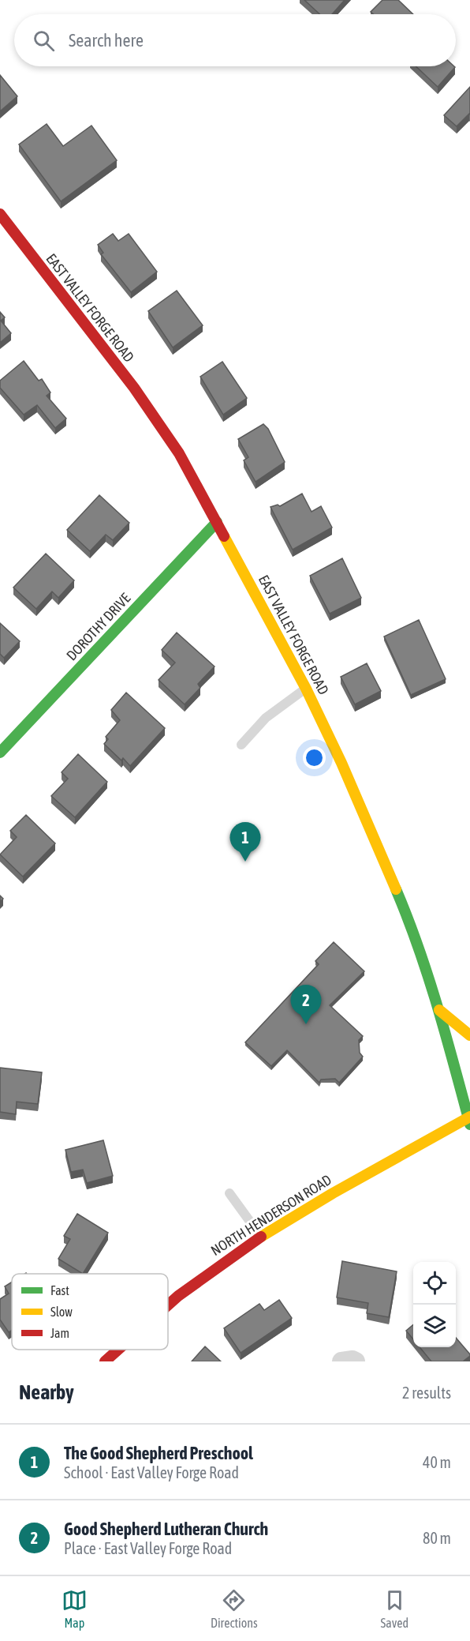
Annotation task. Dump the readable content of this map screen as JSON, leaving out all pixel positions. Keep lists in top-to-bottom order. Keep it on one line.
{"streets":{"main road":["EAST VALLEY FORGE ROAD","DOROTHY DRIVE","NORTH HENDERSON ROAD"]},"crossings":[["EAST VALLEY FORGE ROAD","DOROTHY DRIVE"],["EAST VALLEY FORGE ROAD","NORTH HENDERSON ROAD"]],"legend":["Fast","Slow","Jam"],"page":{"search":"Search here","pins":["1","2"],"heading":["Nearby","2 results"],"list":[{"mark":"1","name":"The Good Shepherd Preschool","note":"School · East Valley Forge Road","value":"40 m"},{"mark":"2","name":"Good Shepherd Lutheran Church","note":"Place · East Valley Forge Road","value":"80 m"}],"nav":["Map","Directions","Saved"]}}
